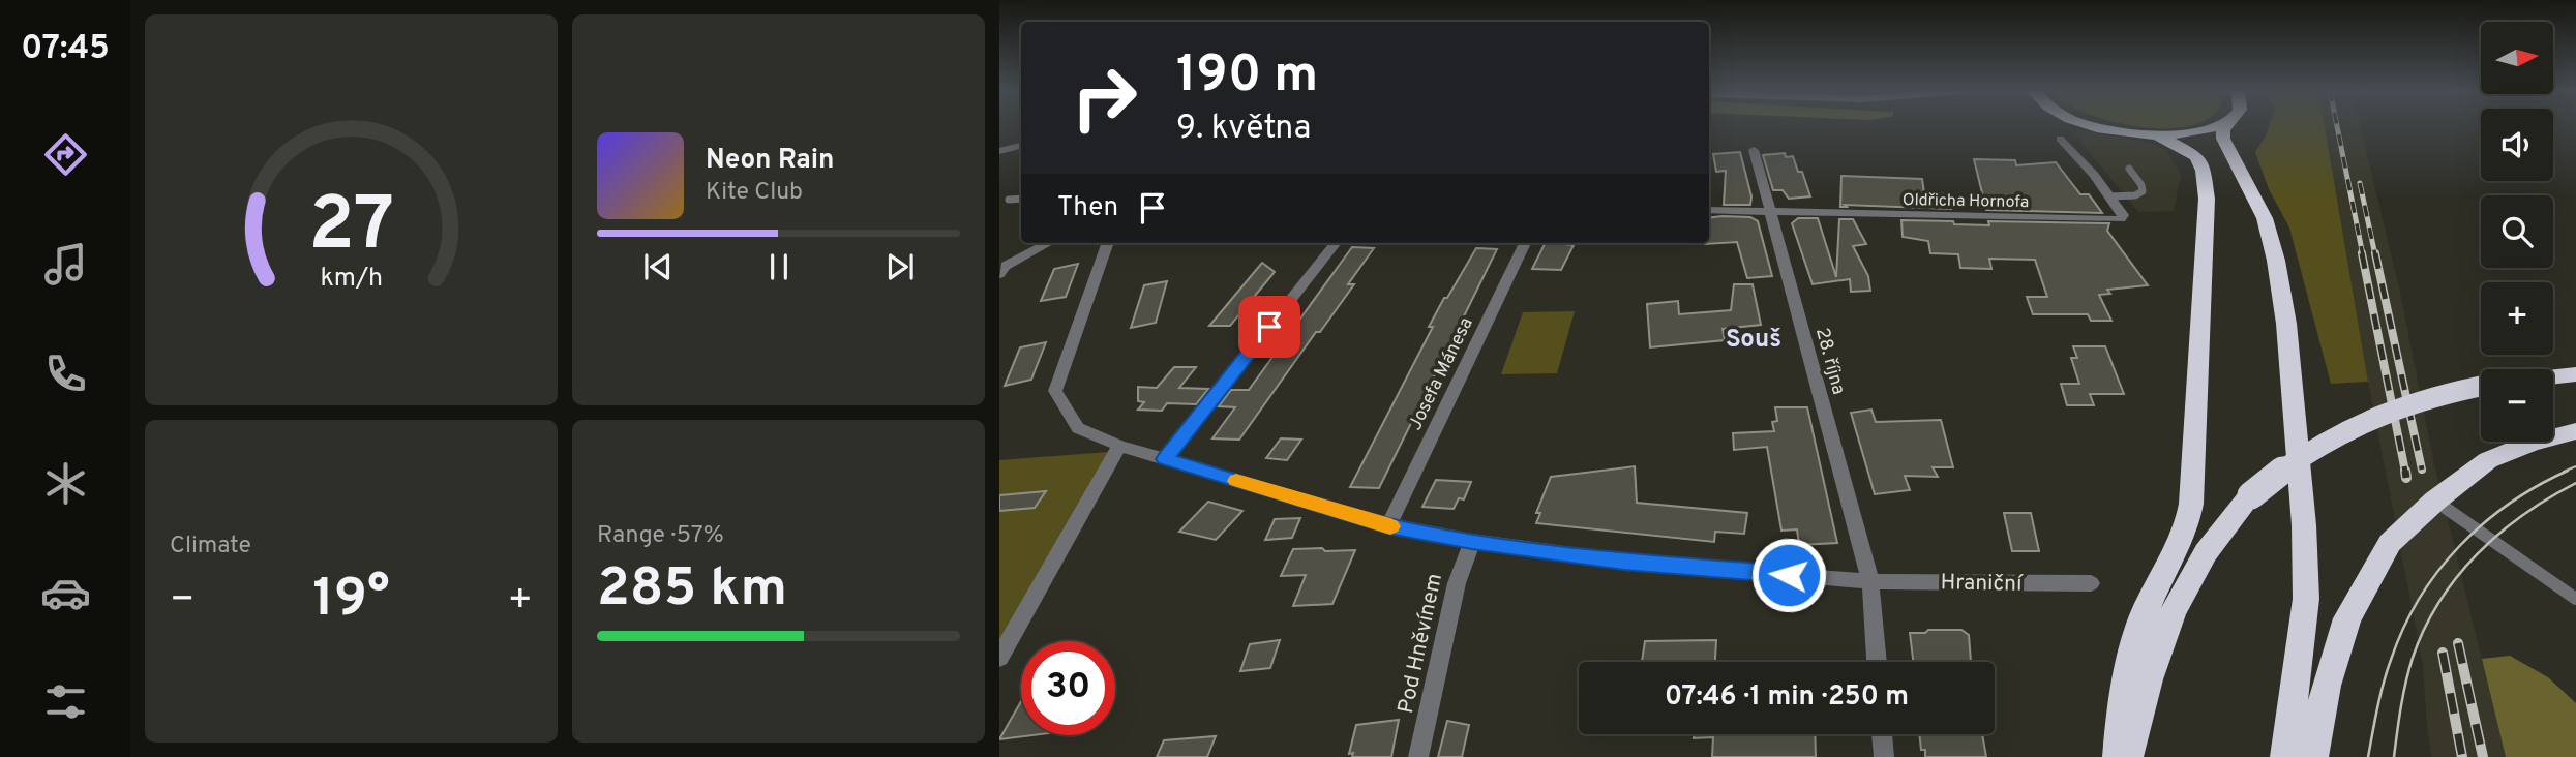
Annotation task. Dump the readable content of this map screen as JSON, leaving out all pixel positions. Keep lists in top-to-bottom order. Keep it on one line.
{"streets":{"street":["Oldřicha Hornofa","28. října","Josefa Mánesa","Hraniční","Pod Hněvínem"]},"crossings":[["Oldřicha Hornofa","28. října"],["28. října","Hraniční"],["Josefa Mánesa","Hraniční"],["Hraniční","Pod Hněvínem"]],"districts":["Souš"],"north":"right","page":{"tabs":"07:45","map_buttons":["+","−"],"turn":["190 m","9. května"],"song":["Neon Rain","Kite Club"],"then":"Then","tile":["Climate",["Range · 57%","285 km"]],"heat":["−","19°","+"],"limit":"30","trip":"07:46 · 1 min · 250 m","gauge":["27","km/h"]}}
